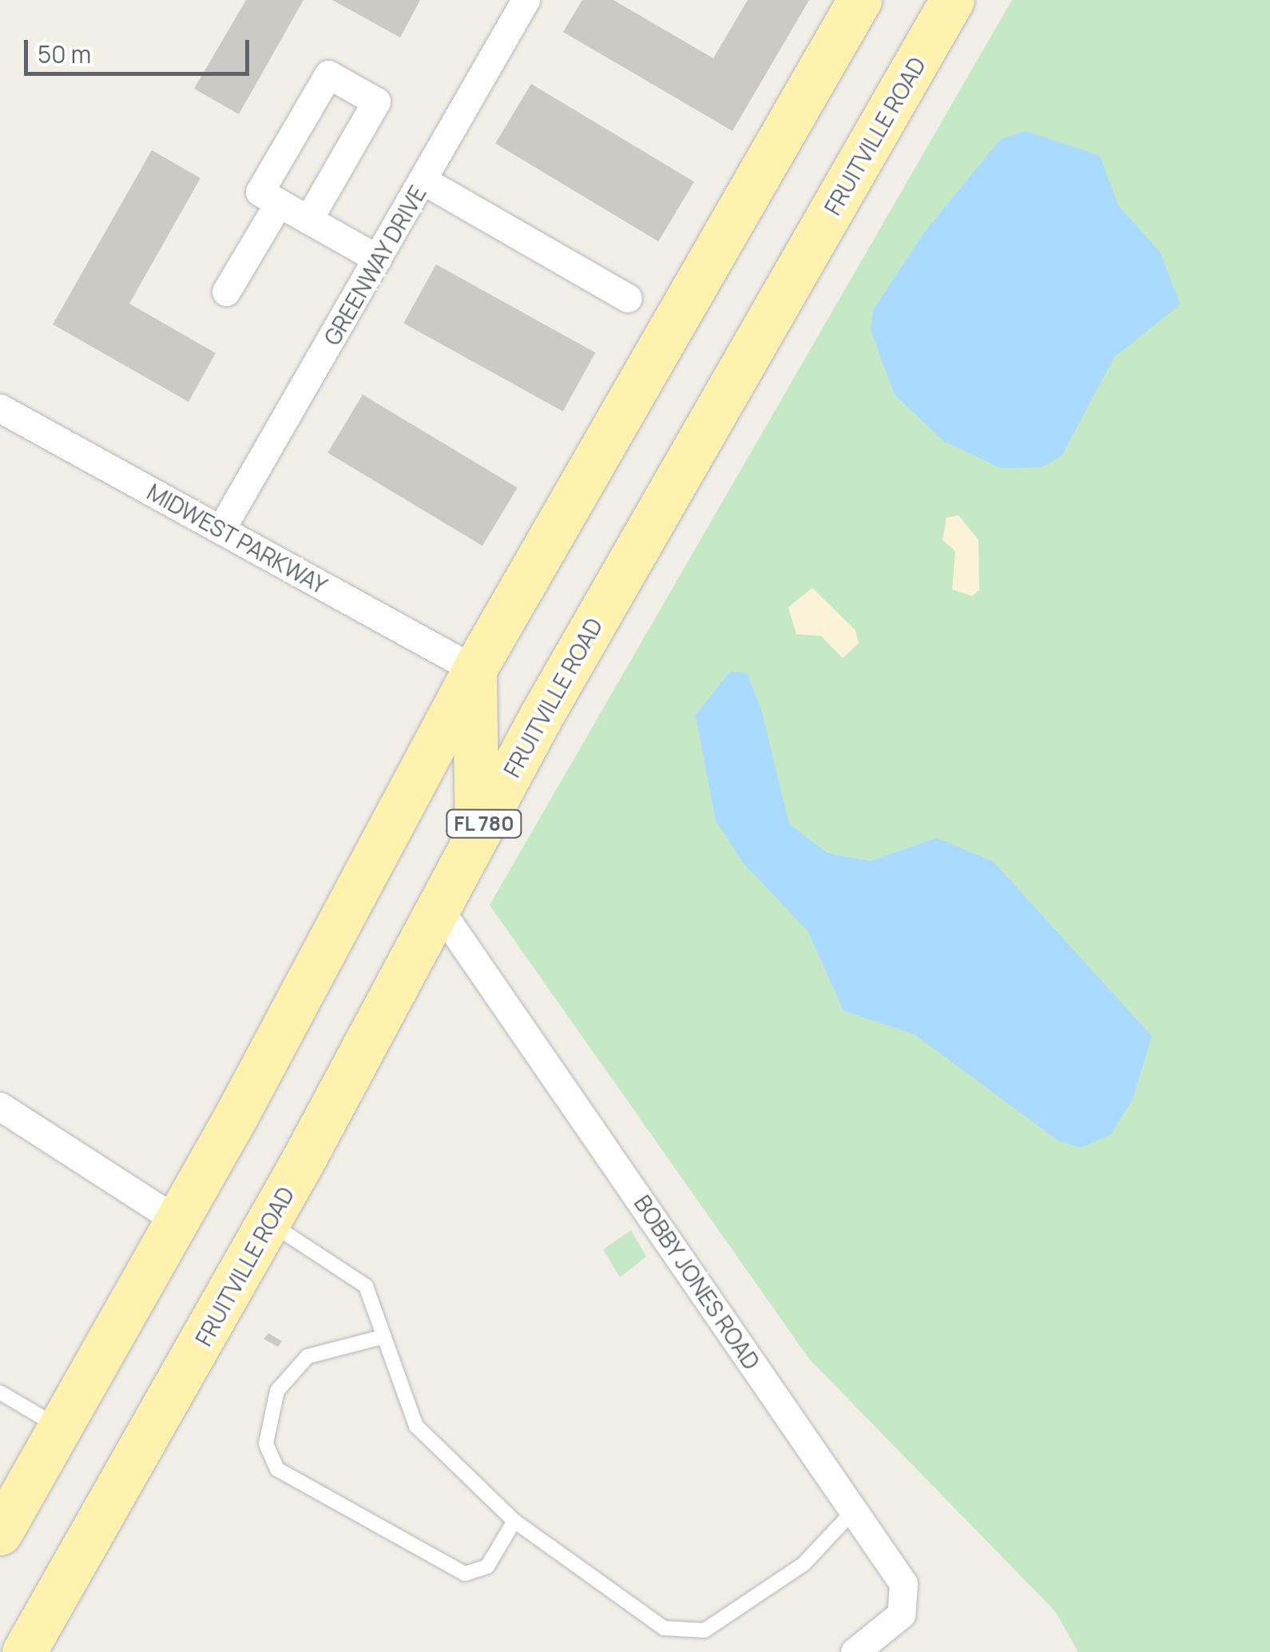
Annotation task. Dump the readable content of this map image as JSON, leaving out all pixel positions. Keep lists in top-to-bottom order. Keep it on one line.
{"streets":{"main road":["FRUITVILLE ROAD","FL 780"],"street":["GREENWAY DRIVE","MIDWEST PARKWAY","BOBBY JONES ROAD"]},"crossings":[["FRUITVILLE ROAD","BOBBY JONES ROAD"],["GREENWAY DRIVE","MIDWEST PARKWAY"]],"scale_bar":"50 m"}
